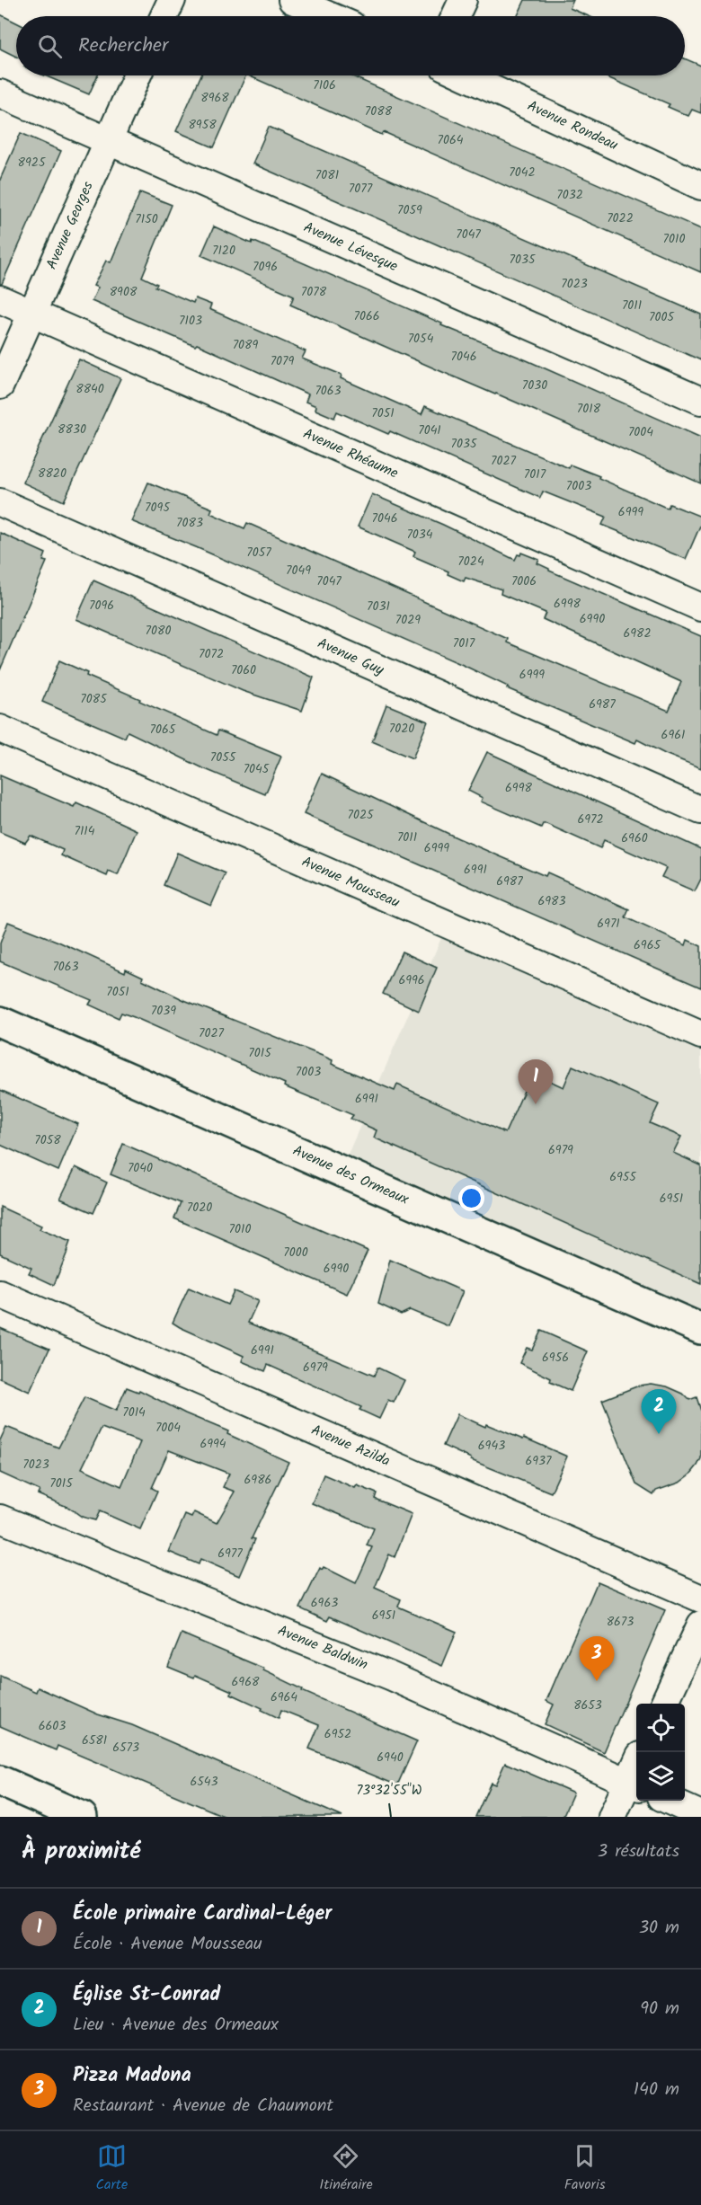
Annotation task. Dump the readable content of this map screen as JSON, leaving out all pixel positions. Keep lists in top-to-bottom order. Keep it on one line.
{"streets":{"street":["Avenue Rondeau","Avenue Georges","Avenue Lévesque","Avenue Rhéaume","Avenue Guy","Avenue Mousseau","Avenue des Ormeaux","Avenue Azilda","Avenue Baldwin"]},"crossings":[["Avenue Georges","Avenue Lévesque"],["Avenue Georges","Avenue Rhéaume"]],"house_numbers":["7106","8968","7088","8958","7064","8925","7042","7081","7077","7032","7059","7022","7150","7047","7010","7120","7035","7096","7023","8908","7078","7011","7066","7005","7103","7054","7089","7046","7079","7030","8840","7063","7018","7051","8830","7041","7004","7035","7027","8820","7017","7003","7095","6999","7046","7083","7034","7057","7024","7049","7047","7006","6998","7096","7031","6990","7029","7080","6982","7017","7072","7060","6999","7085","6987","7020","7065","6961","7055","7045","6998","7025","6972","7114","7011","6960","6999","6991","6987","6983","6971","6965","7063","6996","7051","7039","7027","7015","7003","6991","7058","6979","7040","6955","6951","7020","7010","7000","6990","6991","6956","6979","7014","7004","6994","6943","6937","7023","6986","7015","6977","6963","6951","8673","6968","6964","8653","6603","6952","6581","6573","6940","6543"],"page":{"search":"Rechercher","pins":["1","2","3"],"heading":["À proximité","3 résultats"],"list":[{"mark":"1","name":"École primaire Cardinal-Léger","note":"École · Avenue Mousseau","value":"30 m"},{"mark":"2","name":"Église St-Conrad","note":"Lieu · Avenue des Ormeaux","value":"90 m"},{"mark":"3","name":"Pizza Madona","note":"Restaurant · Avenue de Chaumont","value":"140 m"}],"nav":["Carte","Itinéraire","Favoris"]},"coordinates":["73°32'55\"W"]}
